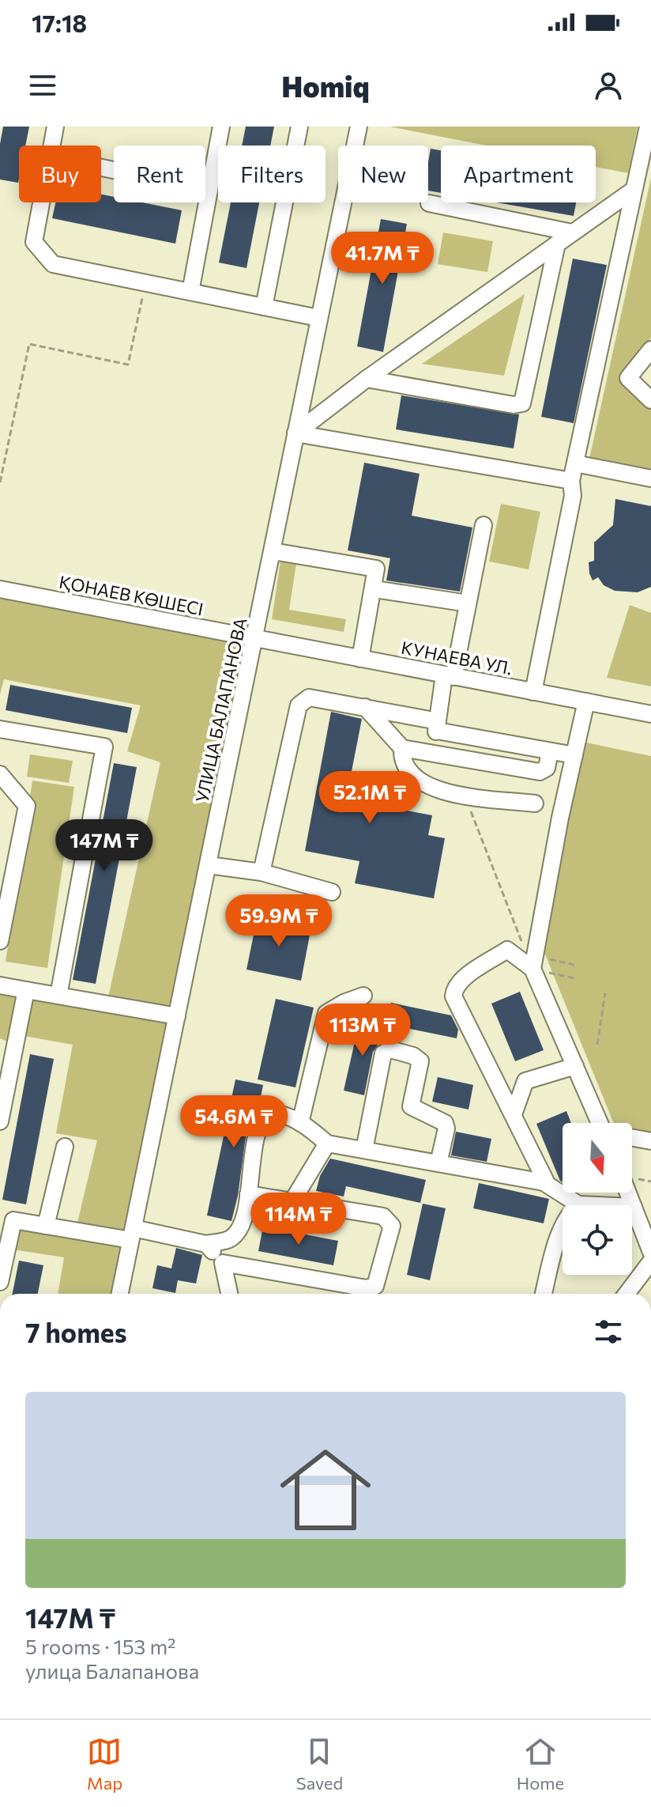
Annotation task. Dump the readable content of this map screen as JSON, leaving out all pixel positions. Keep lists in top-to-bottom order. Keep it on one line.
{"streets":{"street":["ҚОНАЕВ КӨШЕСІ","КУНАЕВА УЛ.","УЛИЦА БАЛАПАНОВА"]},"crossings":[["ҚОНАЕВ КӨШЕСІ","КУНАЕВА УЛ."],["ҚОНАЕВ КӨШЕСІ","УЛИЦА БАЛАПАНОВА"],["КУНАЕВА УЛ.","УЛИЦА БАЛАПАНОВА"]],"north":"bottom","page":{"status":"17:18","header":"Homiq","chip":["Buy","Rent","Filters","New","Apartment"],"price":["41.7M ₸","52.1M ₸","147M ₸","59.9M ₸","113M ₸","54.6M ₸","114M ₸"],"heading":"7 homes","list":[{"name":"147M ₸","note":"5 rooms · 153 m² · улица Балапанова"}],"tabs":["Map","Saved","Home"]}}
